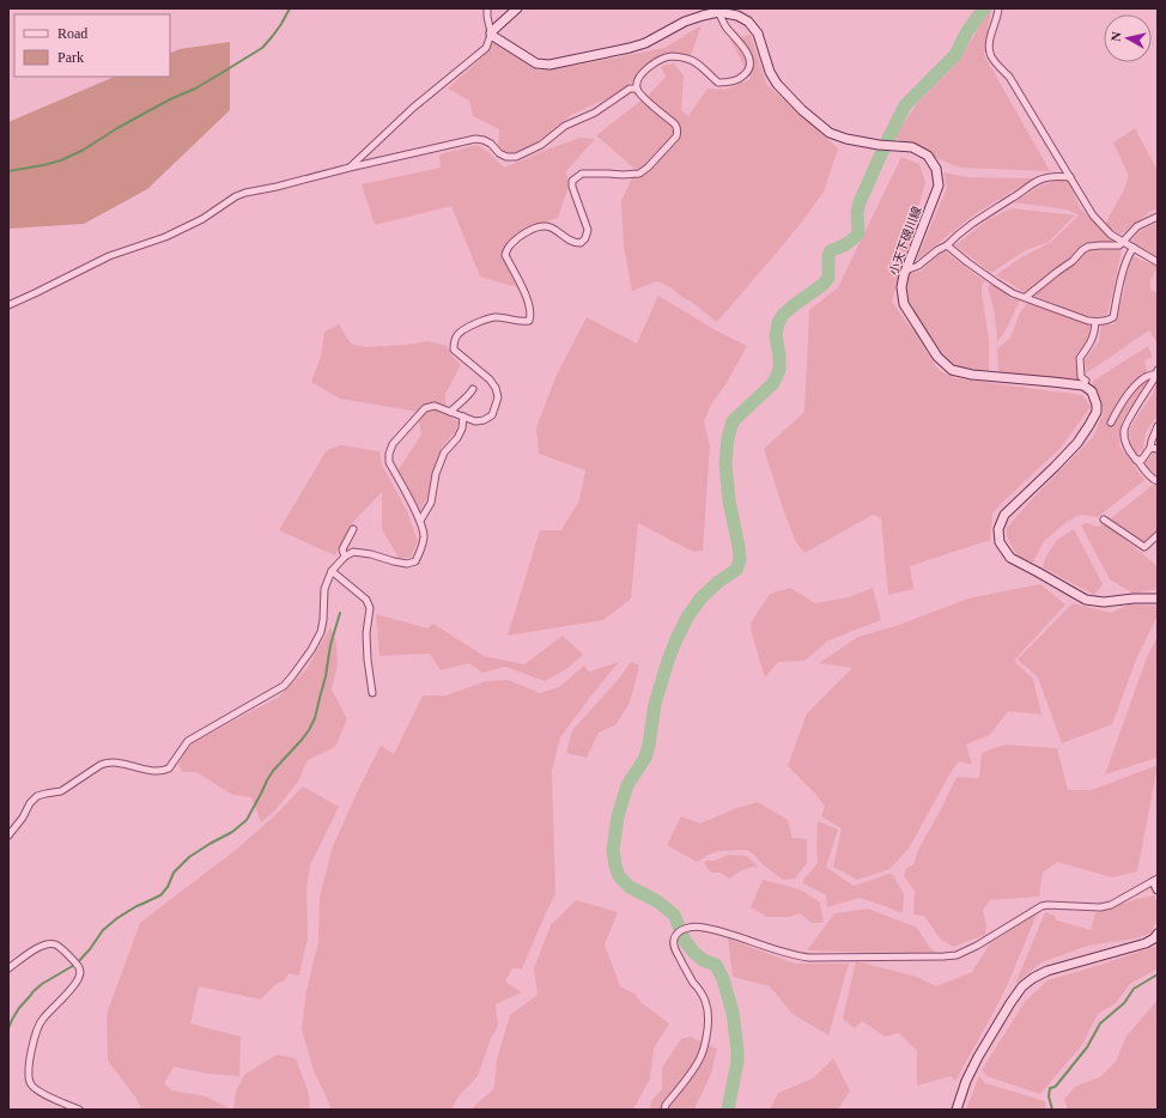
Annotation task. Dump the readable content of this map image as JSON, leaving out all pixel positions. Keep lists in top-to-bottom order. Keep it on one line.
{"streets":{"main road":["小天下硯川線"]},"legend":["Road","Park"],"north":"left"}
